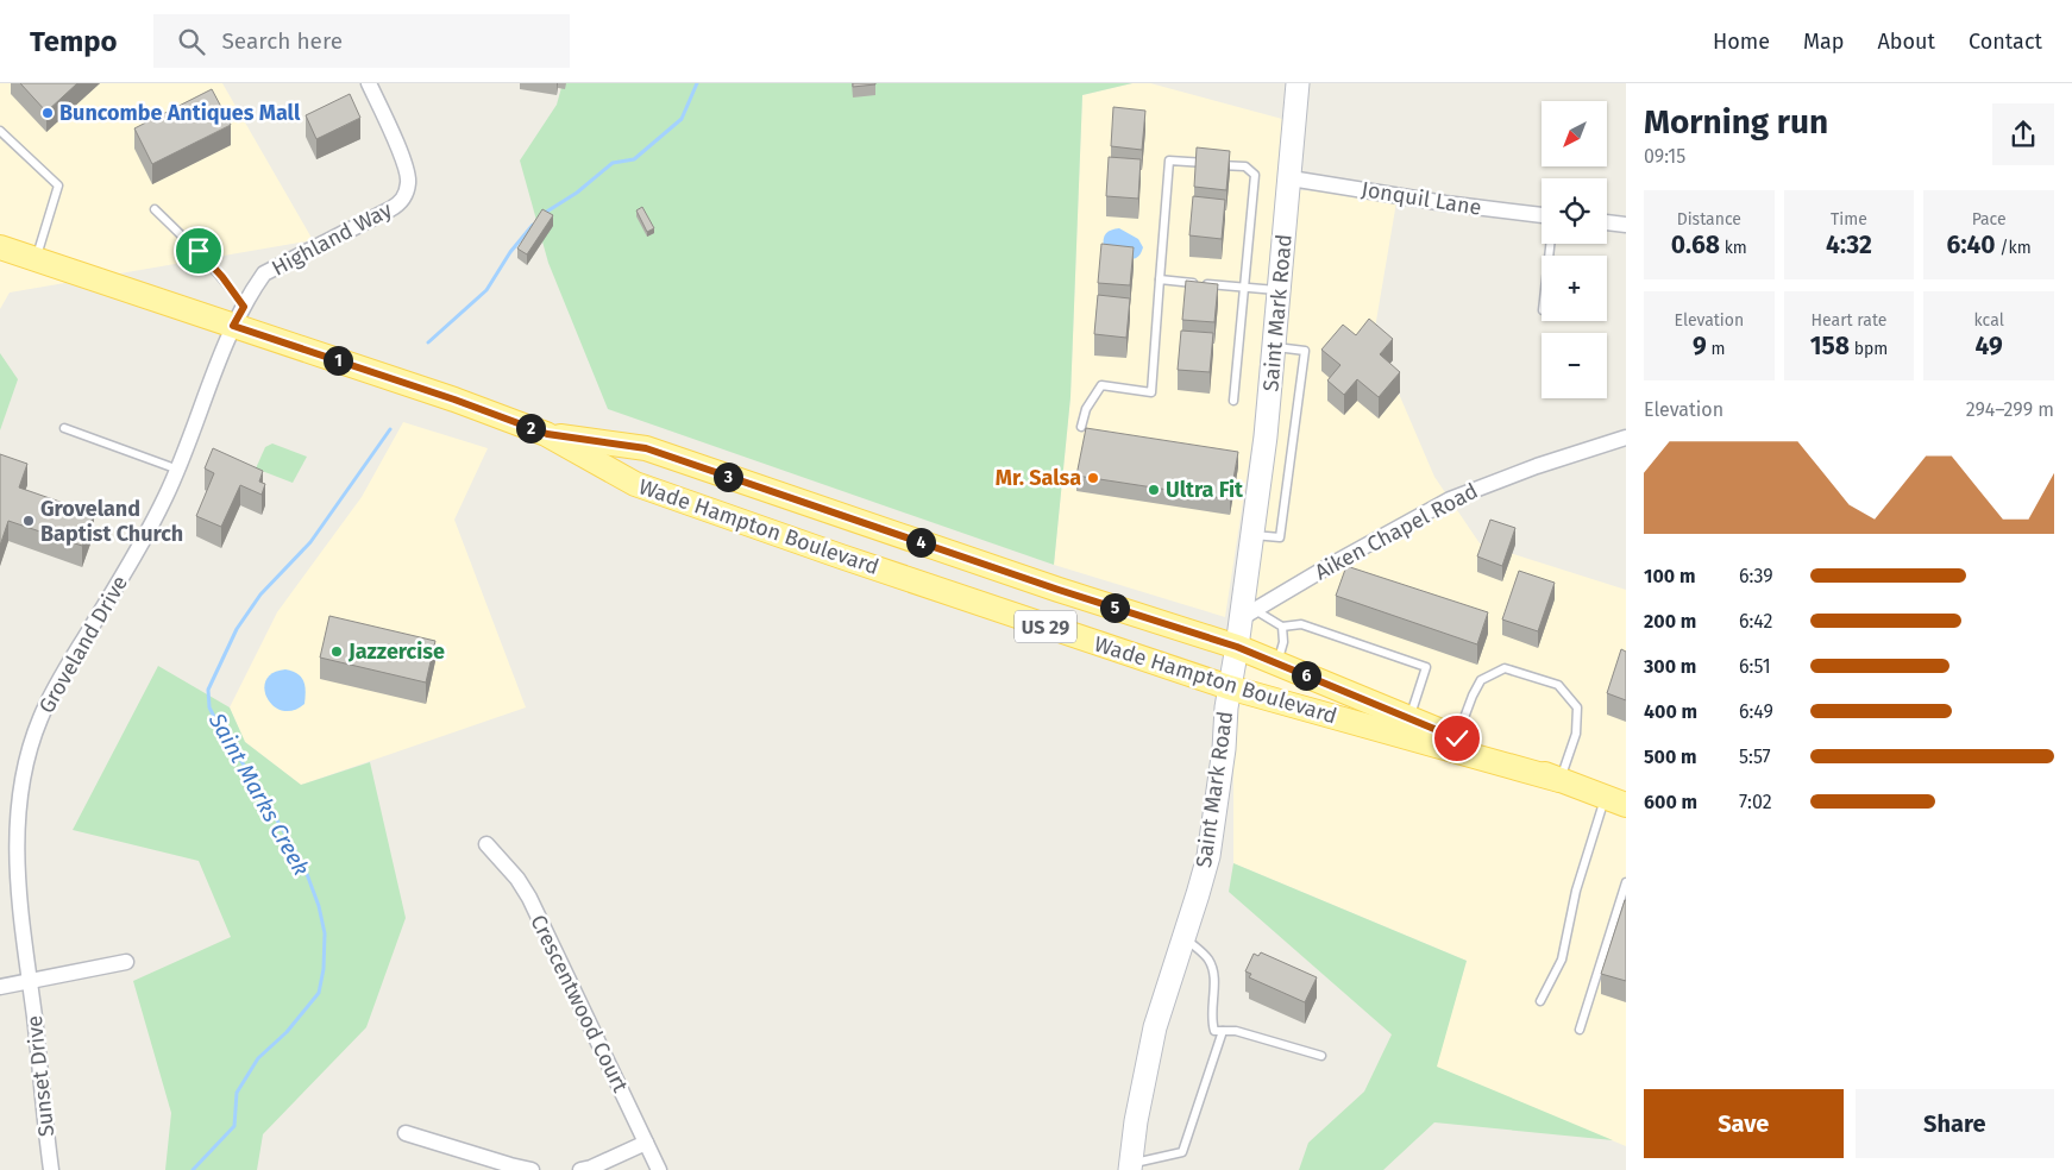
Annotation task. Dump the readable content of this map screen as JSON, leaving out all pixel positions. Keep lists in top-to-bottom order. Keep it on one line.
{"streets":{"main road":["Wade Hampton Boulevard","US 29"],"street":["Jonquil Lane","Highland Way","Saint Mark Road","Aiken Chapel Road","Groveland Drive","Crescentwood Court","Sunset Drive"]},"crossings":[["Jonquil Lane","Saint Mark Road"],["Highland Way","Wade Hampton Boulevard"],["Highland Way","Groveland Drive"],["Saint Mark Road","Wade Hampton Boulevard"],["Saint Mark Road","Aiken Chapel Road"],["Wade Hampton Boulevard","Groveland Drive"],["Groveland Drive","Sunset Drive"]],"water":["Saint Marks Creek"],"places":["Buncombe Antiques Mall","Mr. Salsa","Ultra Fit","Groveland Baptist Church","Jazzercise"],"north":"bottom left","page":{"header":"Tempo","search":"Search here","nav":["Home","Map","About","Contact"],"heading":["Morning run","09:15"],"map_buttons":["+","−"],"stats":[["Distance","0.68 km"],["Time","4:32"],["Pace","6:40 /km"],["Elevation","9 m"],["Heart rate","158 bpm"],["kcal","49"]],"pins":["1","2","3","4","5","6"],"chart":["Elevation","294–299 m"],"list":[{"name":"100 m","note":"6:39"},{"name":"200 m","note":"6:42"},{"name":"300 m","note":"6:51"},{"name":"400 m","note":"6:49"},{"name":"500 m","note":"5:57"},{"name":"600 m","note":"7:02"}],"buttons":["Save","Share"]}}
